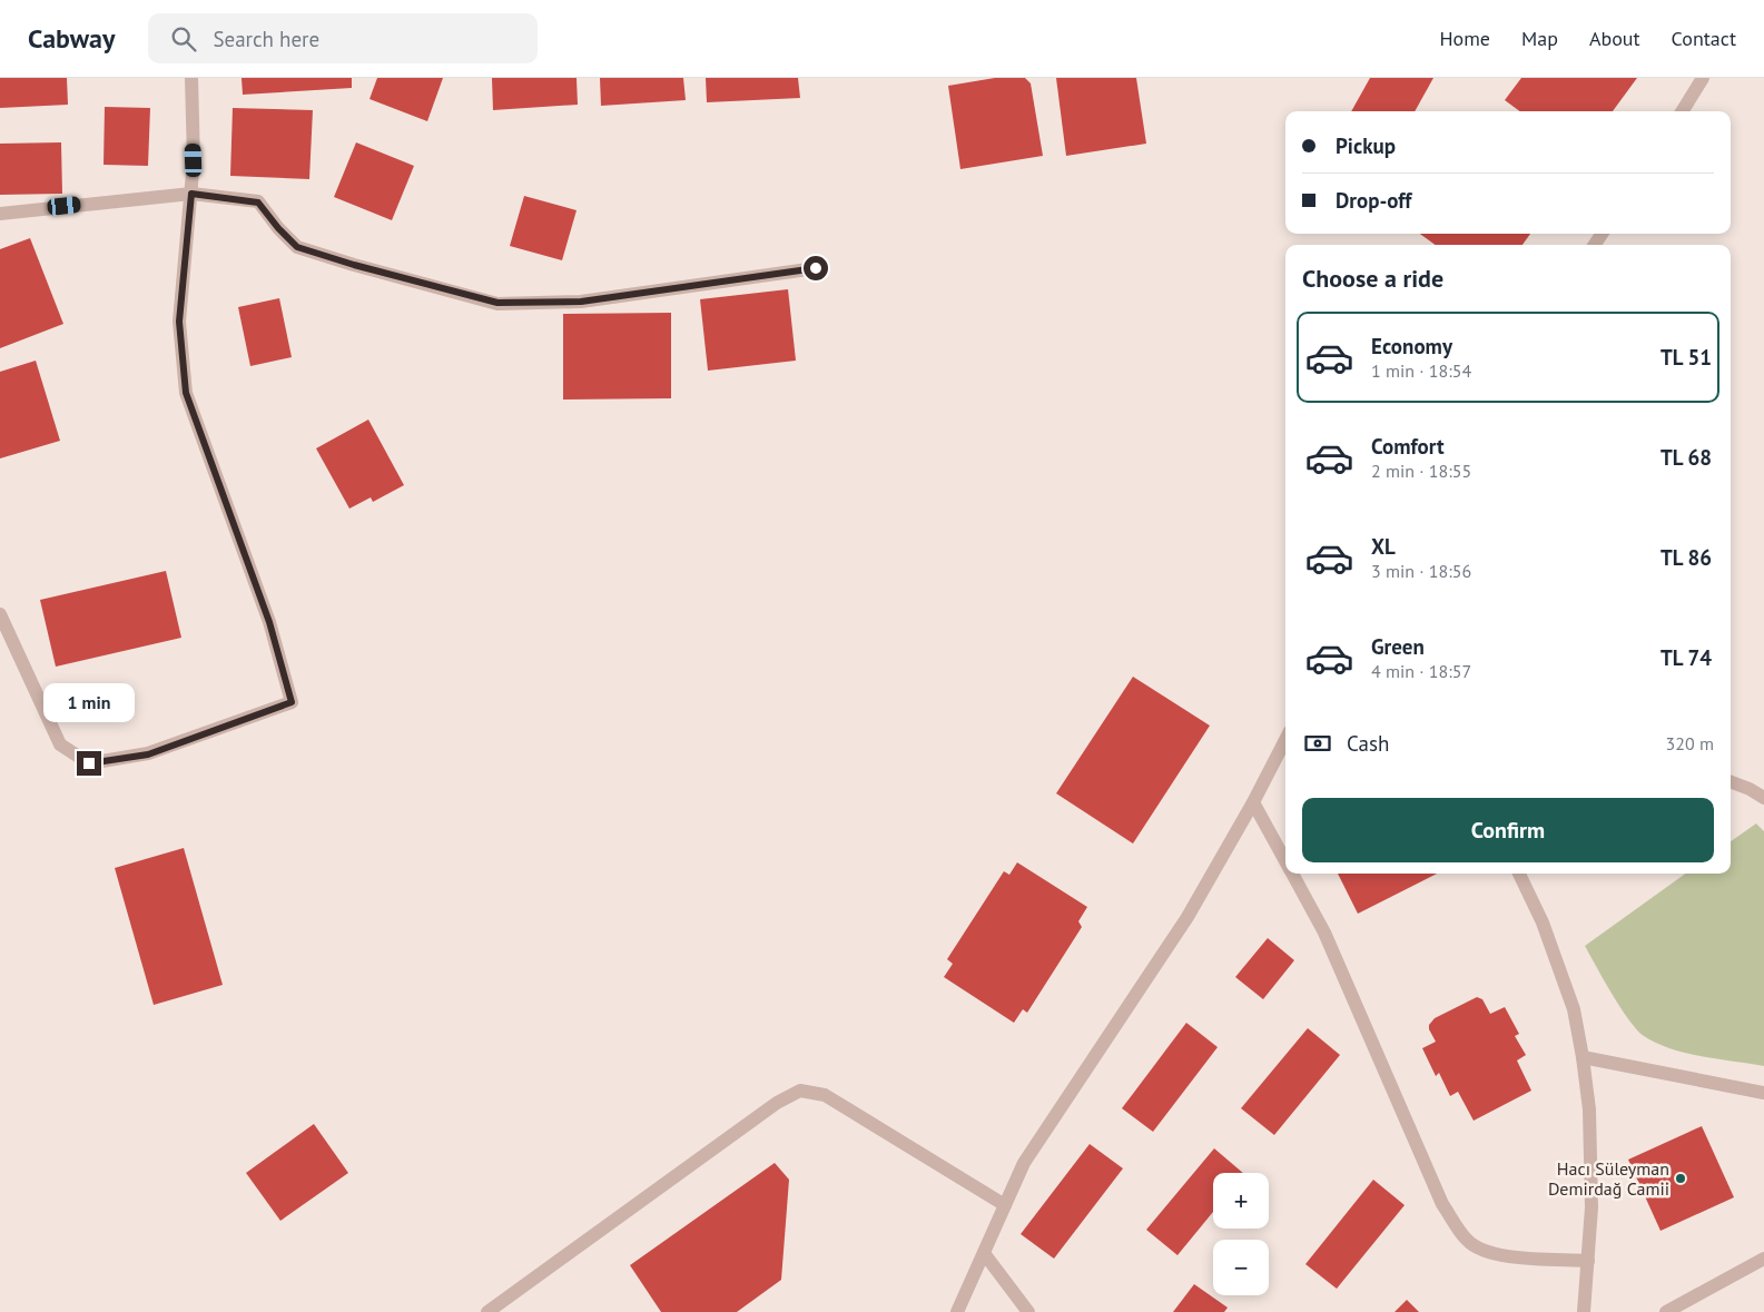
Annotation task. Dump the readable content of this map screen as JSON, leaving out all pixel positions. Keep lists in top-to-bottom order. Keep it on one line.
{"places":["Hacı Süleyman Demirdağ Camii"],"page":{"header":"Cabway","search":"Search here","nav":["Home","Map","About","Contact"],"banner":["Pickup","Drop-off"],"heading":"Choose a ride","list":[{"name":"Economy","note":"1 min · 18:54","value":"TL 51"},{"name":"Comfort","note":"2 min · 18:55","value":"TL 68"},{"name":"XL","note":"3 min · 18:56","value":"TL 86"},{"name":"Green","note":"4 min · 18:57","value":"TL 74"}],"bubble":"1 min","pay":["Cash","320 m"],"buttons":"Confirm","map_buttons":["+","−"]}}
